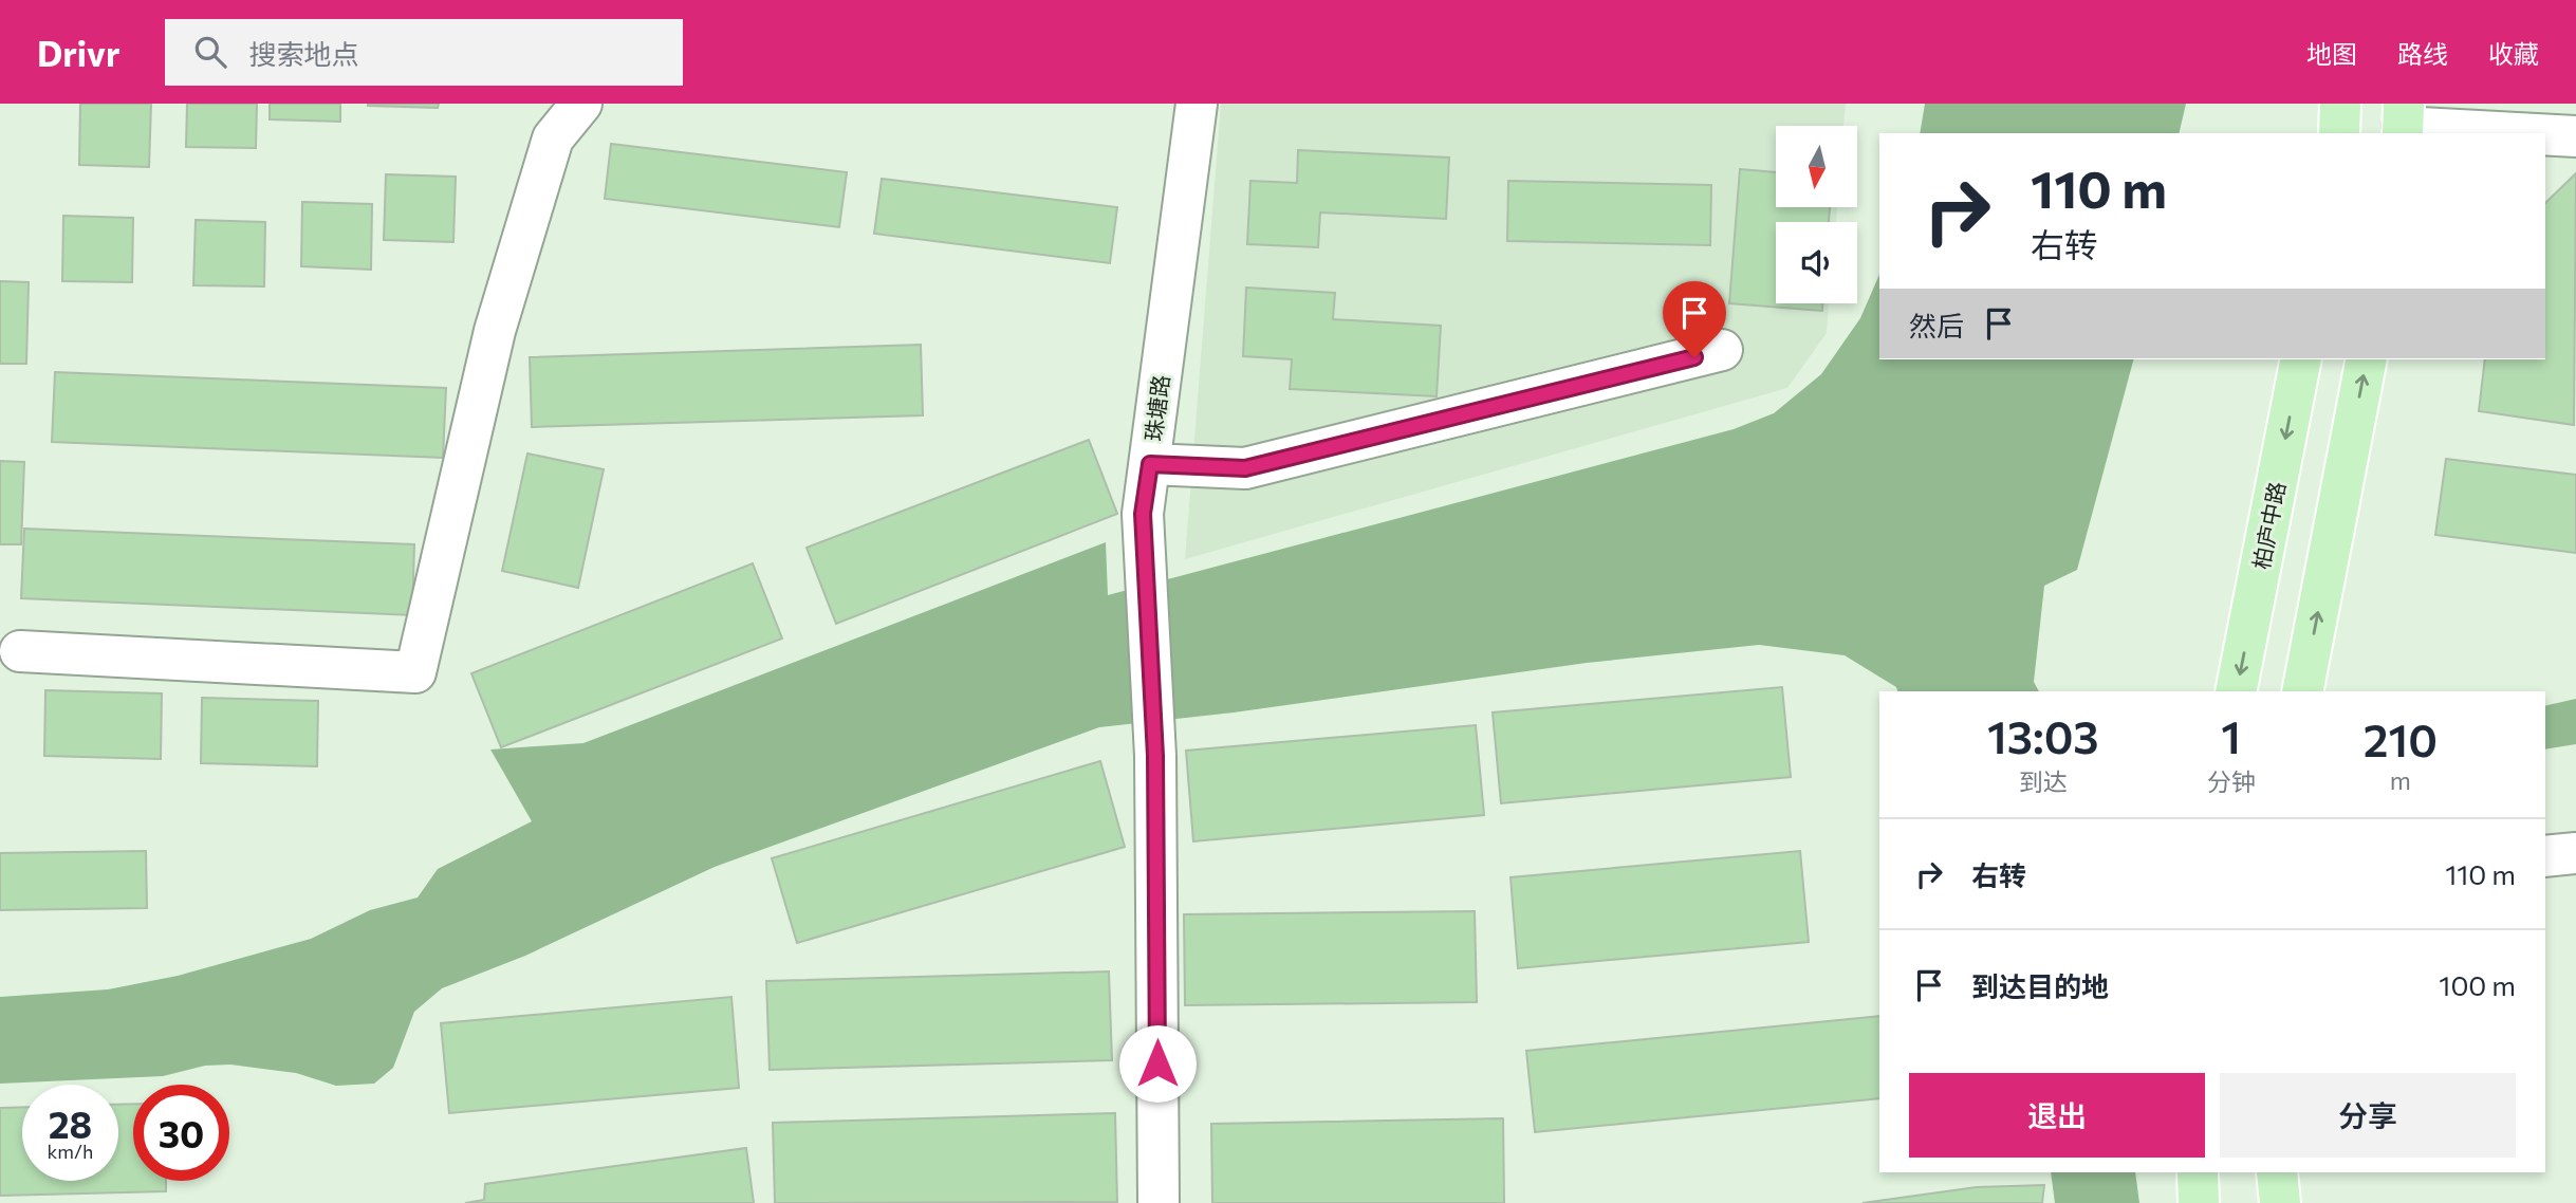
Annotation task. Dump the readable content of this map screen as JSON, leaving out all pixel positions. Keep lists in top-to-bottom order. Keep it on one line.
{"streets":{"main road":["柏庐中路"],"street":["珠塘路"]},"north":"bottom","page":{"header":"Drivr","search":"搜索地点","nav":["地图","路线","收藏"],"turn":["110 m","右转"],"then":"然后","eta":["13:03","到达","1","分钟","210","m"],"list":[{"name":"右转","value":"110 m"},{"name":"到达目的地","value":"100 m"}],"buttons":["退出","分享"],"speed":"28 km/h","limit":"30"}}
